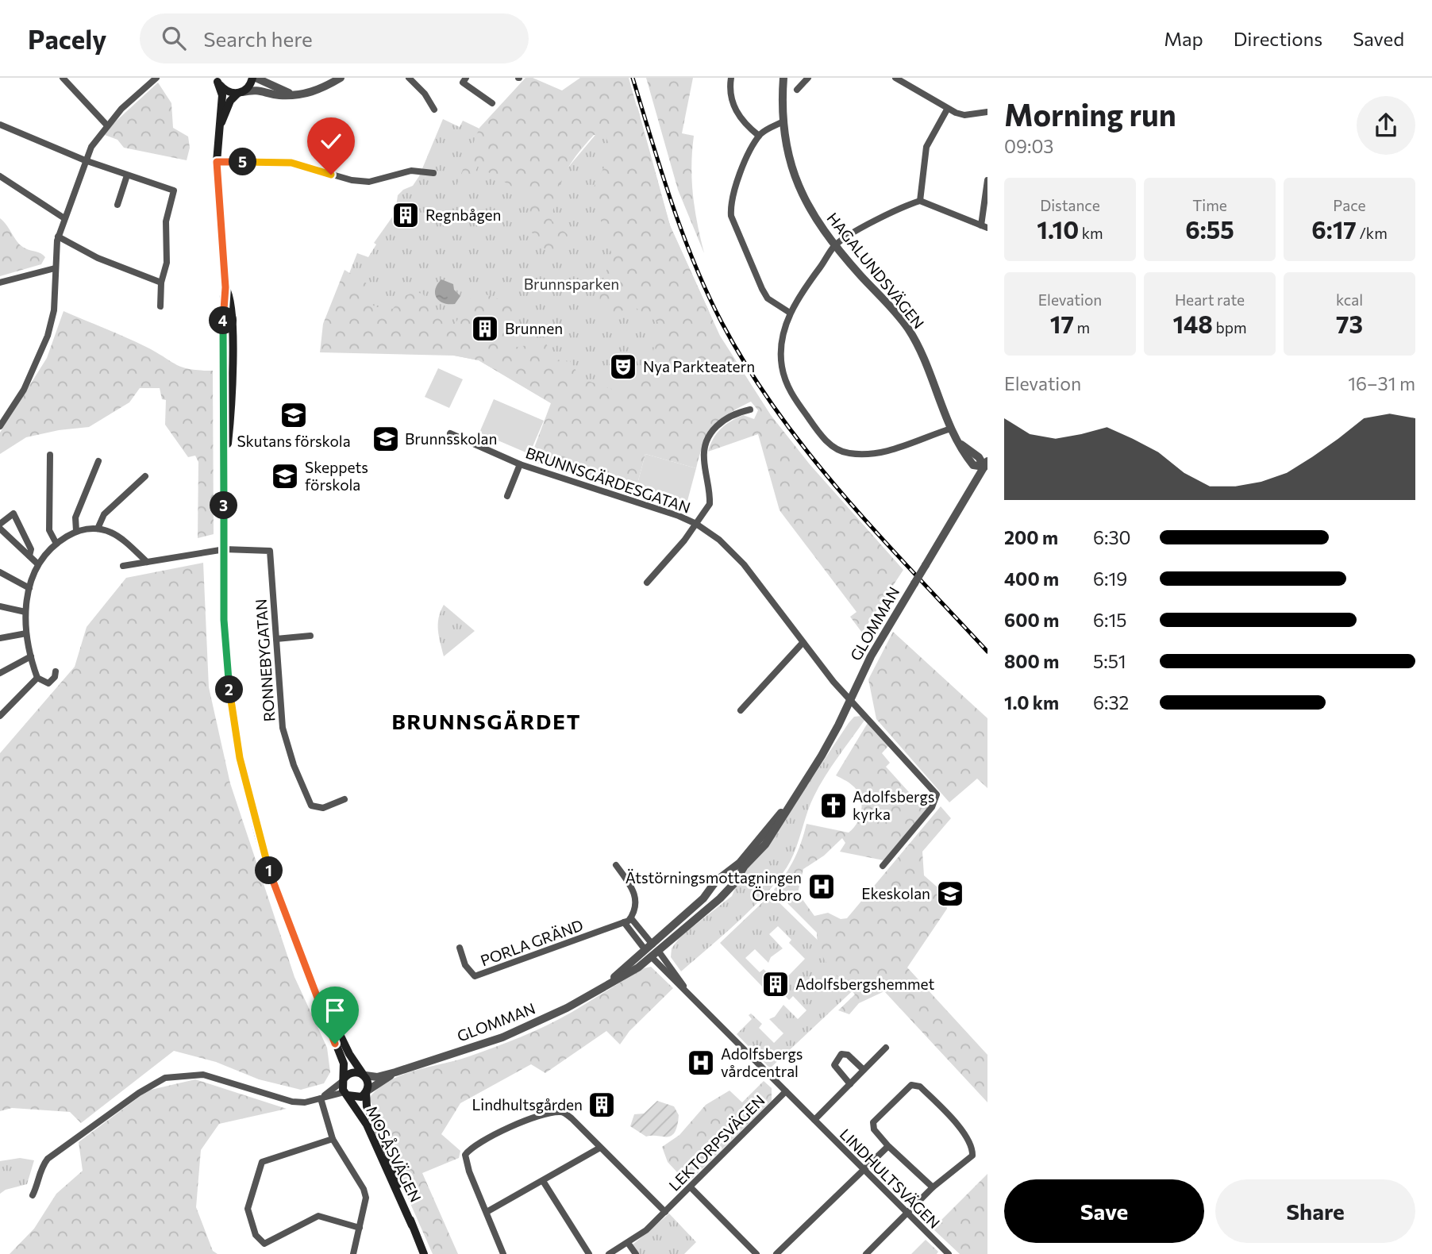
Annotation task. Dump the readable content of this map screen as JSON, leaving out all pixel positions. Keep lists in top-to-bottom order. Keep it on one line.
{"streets":{"main road":["MOSÅSVÄGEN"],"street":["HAGALUNDSVÄGEN","BRUNNSGÄRDESGATAN","GLOMMAN","RONNEBYGATAN","PORLA GRÄND","LEKTORPSVÄGEN","LINDHULTSVÄGEN"]},"crossings":[["HAGALUNDSVÄGEN","GLOMMAN"],["BRUNNSGÄRDESGATAN","GLOMMAN"],["GLOMMAN","MOSÅSVÄGEN"],["GLOMMAN","LINDHULTSVÄGEN"],["LEKTORPSVÄGEN","LINDHULTSVÄGEN"]],"districts":["BRUNNSGÄRDET"],"parks":["Brunnsparken"],"places":{"building":["Regnbågen","Brunnen","Adolfsbergshemmet","Lindhultsgården"],"theatre":["Nya Parkteatern"],"school or university":["Skutans förskola","Brunnsskolan","Skeppets förskola","Ekeskolan"],"church":["Adolfsbergs kyrka"],"hospital":["Ätstörningsmottagningen Örebro","Adolfsbergs vårdcentral"]},"page":{"header":"Pacely","search":"Search here","nav":["Map","Directions","Saved"],"heading":["Morning run","09:03"],"pins":["5","4","3","2","1"],"stats":[["Distance","1.10 km"],["Time","6:55"],["Pace","6:17 /km"],["Elevation","17 m"],["Heart rate","148 bpm"],["kcal","73"]],"chart":["Elevation","16–31 m"],"list":[{"name":"200 m","note":"6:30"},{"name":"400 m","note":"6:19"},{"name":"600 m","note":"6:15"},{"name":"800 m","note":"5:51"},{"name":"1.0 km","note":"6:32"}],"buttons":["Save","Share"]}}
